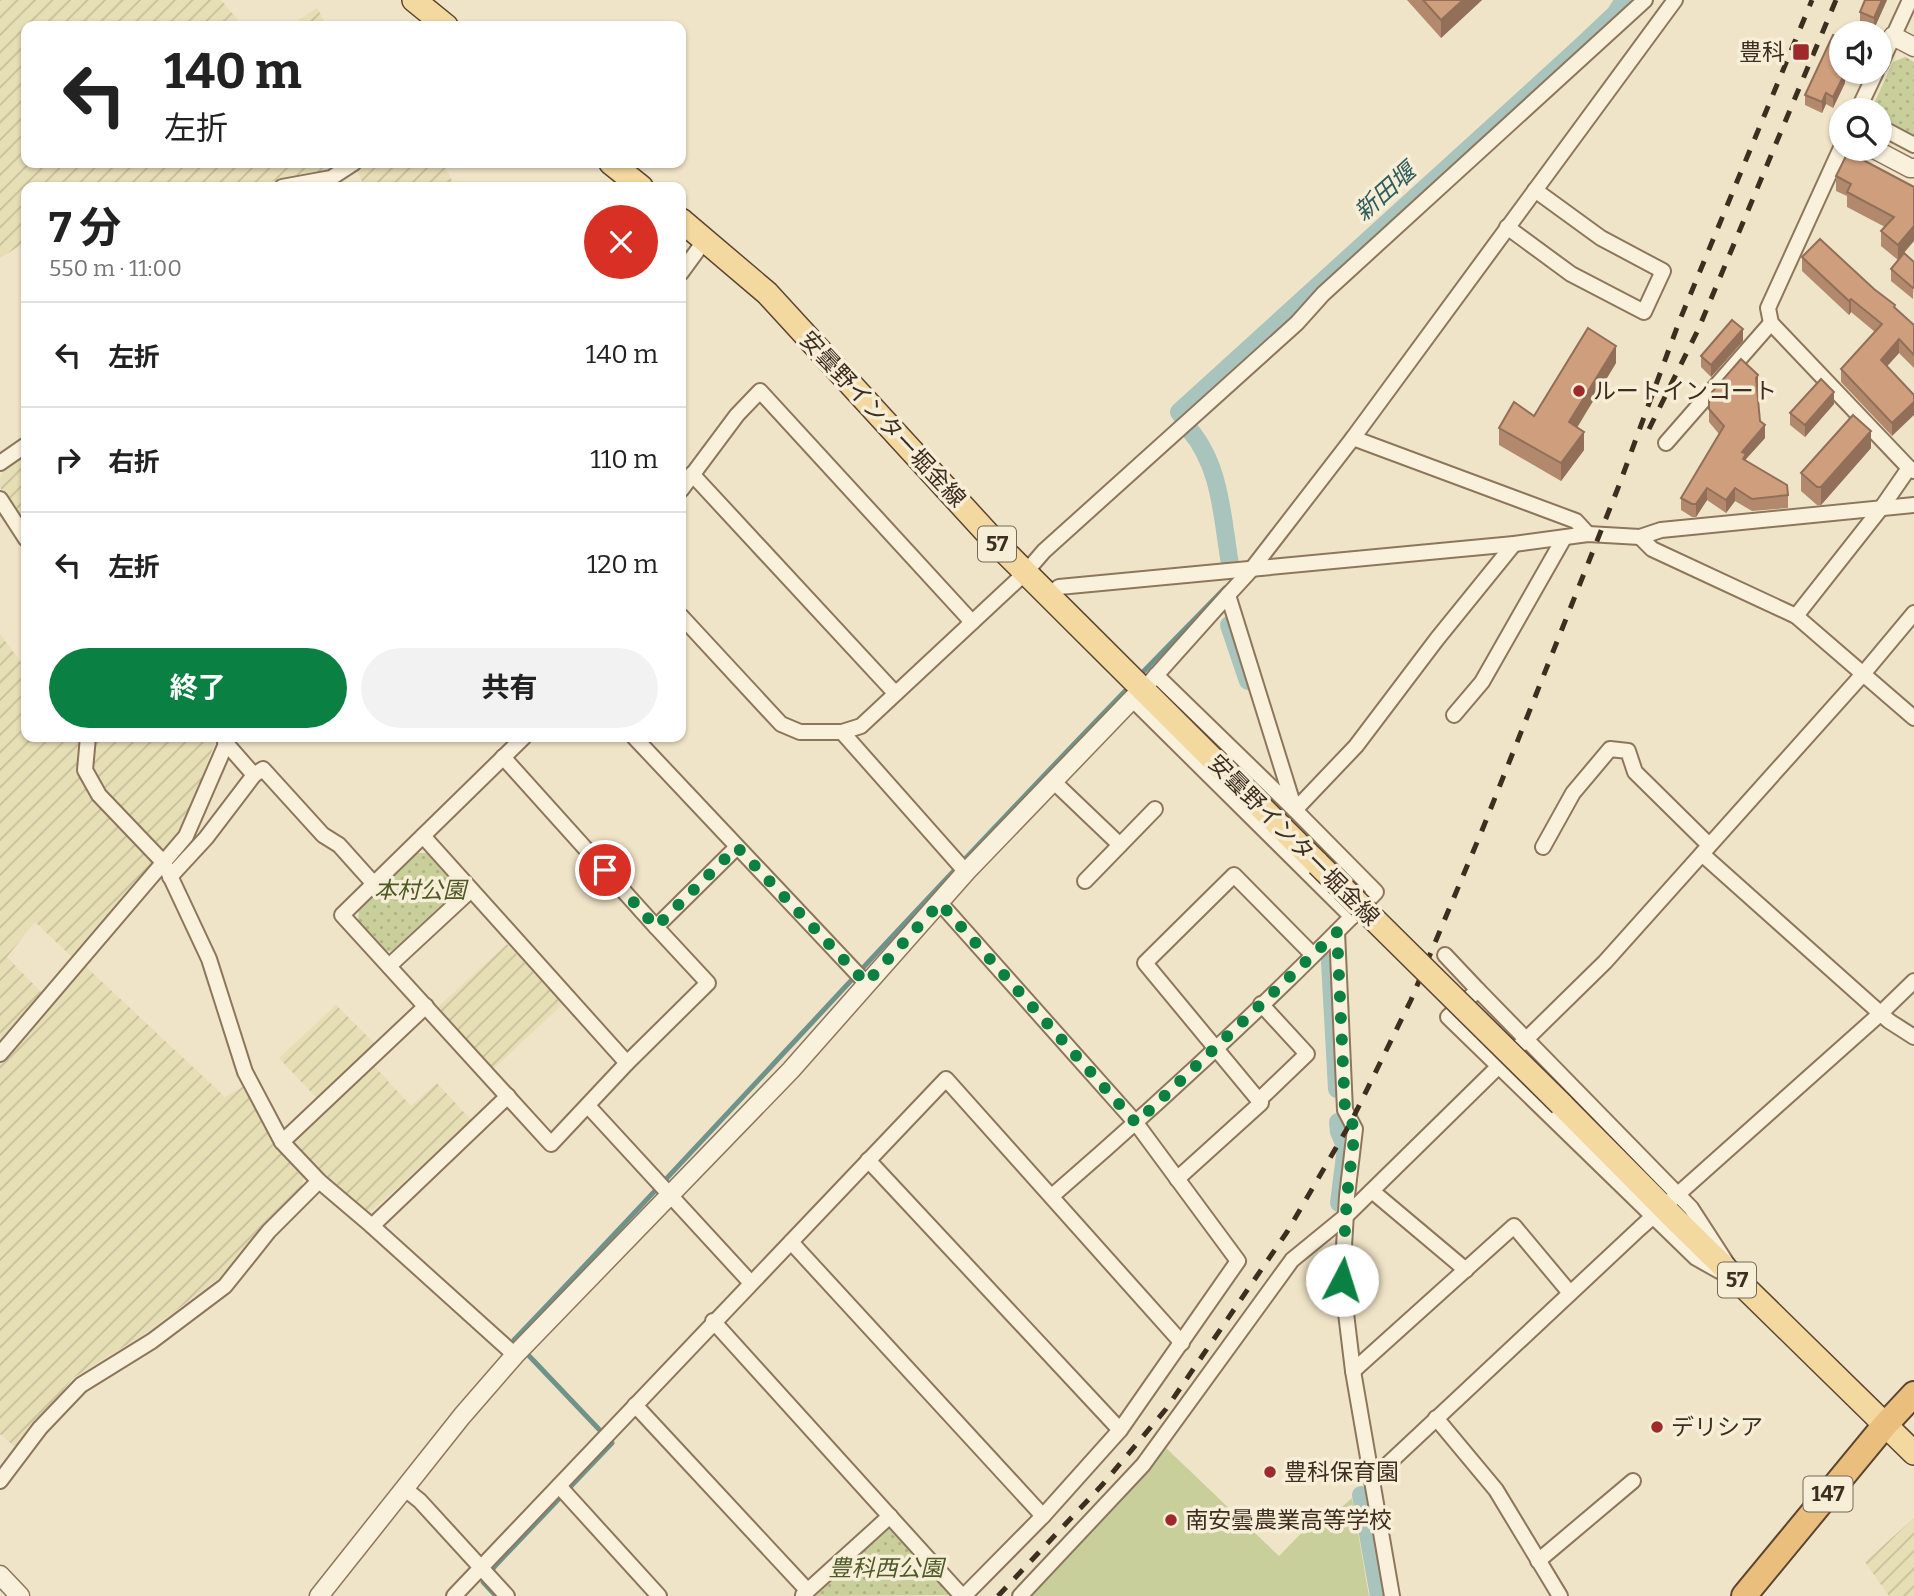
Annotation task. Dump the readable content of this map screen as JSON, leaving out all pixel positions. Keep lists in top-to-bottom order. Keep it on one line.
{"streets":{"highway":["147"],"main road":["安曇野インター堀金線","57"]},"crossings":[["安曇野インター堀金線","147"]],"water":["新田堰"],"parks":["本村公園","豊科西公園"],"places":{"transit":["豊科"],"other":["ルートインコート","デリシア","豊科保育園","南安曇農業高等学校"]},"page":{"turn":["140 m","左折"],"heading":["7 分","550 m · 11:00"],"list":[{"name":"左折","value":"140 m"},{"name":"右折","value":"110 m"},{"name":"左折","value":"120 m"}],"buttons":["終了","共有"]}}
